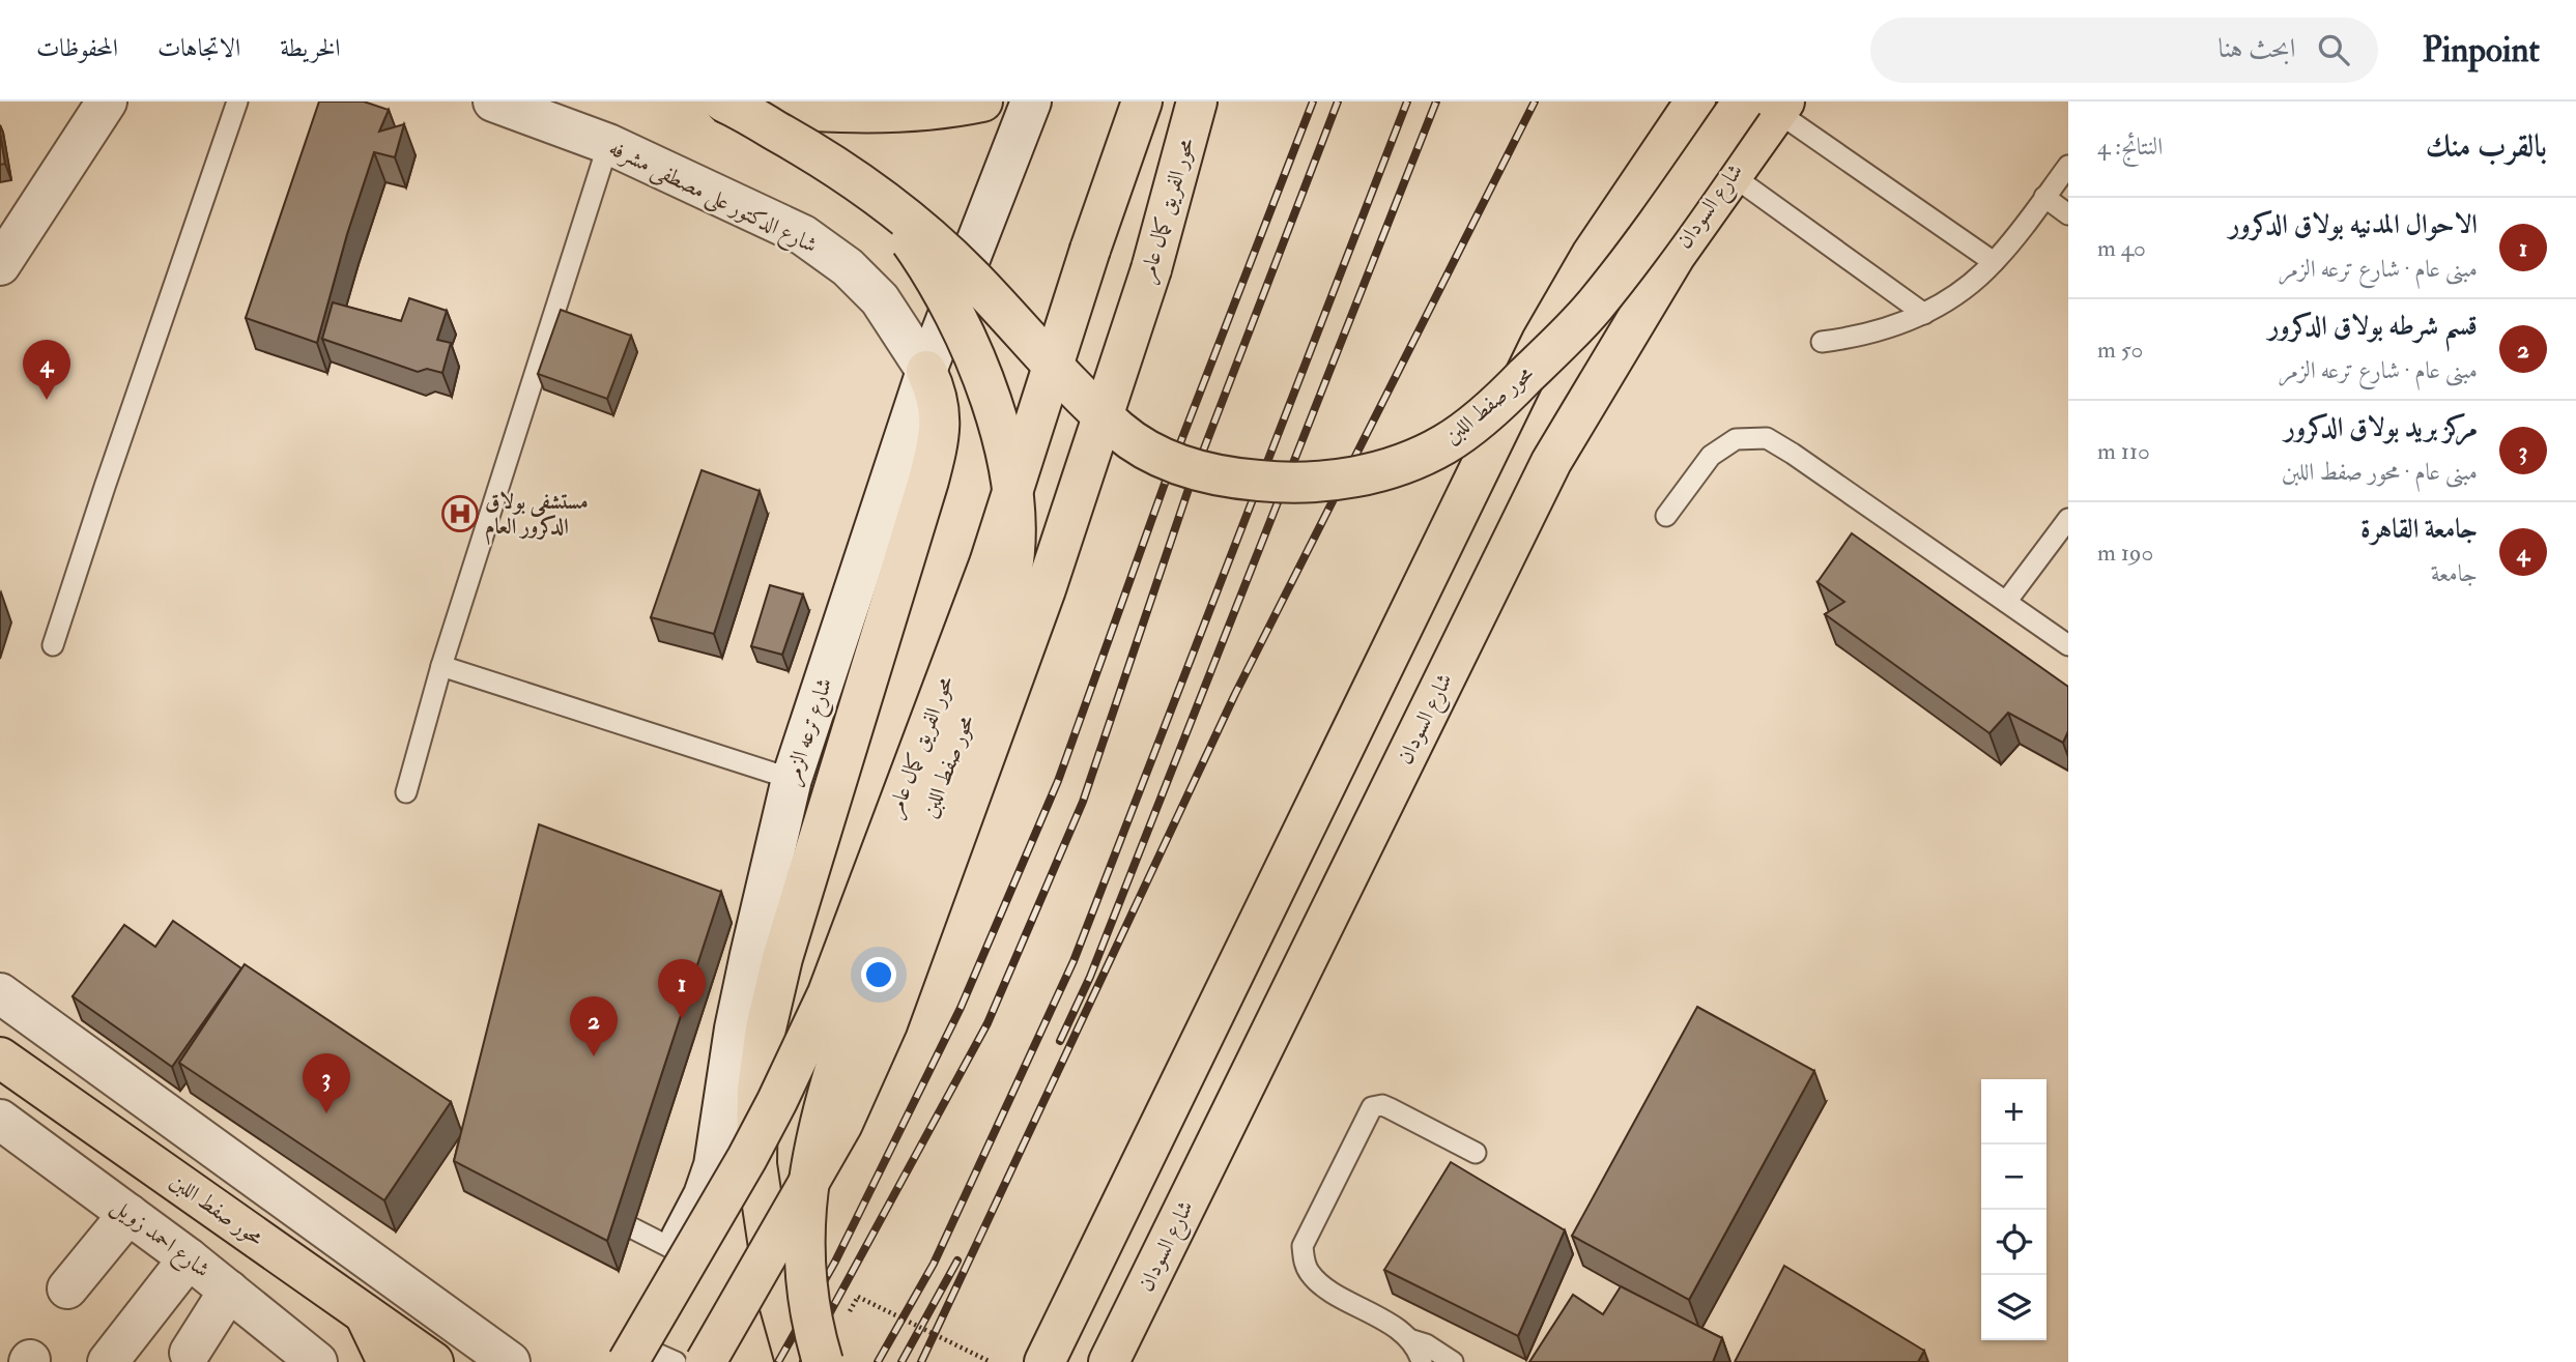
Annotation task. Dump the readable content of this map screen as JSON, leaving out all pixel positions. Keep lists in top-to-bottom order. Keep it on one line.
{"streets":{"main road":["شارع السودان","محور الفريق كمال عامر","محور صفط اللبن"],"street":["شارع الدكتور على مصطفى مشرفه","شارع ترعه الزمر","شارع احمد زويل"]},"crossings":[["شارع الدكتور على مصطفى مشرفه","شارع ترعه الزمر"],["شارع السودان","محور صفط اللبن"],["محور الفريق كمال عامر","شارع ترعه الزمر"]],"places":{"hospital":["مستشفى بولاق الدكرور العام"]},"page":{"header":"Pinpoint","search":"ابحث هنا","nav":["الخريطة","الاتجاهات","المحفوظات"],"heading":["بالقرب منك","النتائج: 4"],"list":[{"mark":"1","name":"الاحوال المدنيه بولاق الدكرور","note":"مبنى عام · شارع ترعه الزمر","value":"40 m"},{"mark":"2","name":"قسم شرطه بولاق الدكرور","note":"مبنى عام · شارع ترعه الزمر","value":"50 m"},{"mark":"3","name":"مركز بريد بولاق الدكرور","note":"مبنى عام · محور صفط اللبن","value":"110 m"},{"mark":"4","name":"جامعة القاهرة","note":"جامعة","value":"190 m"}],"pins":["4","1","2","3"],"map_buttons":["+","−"]}}
